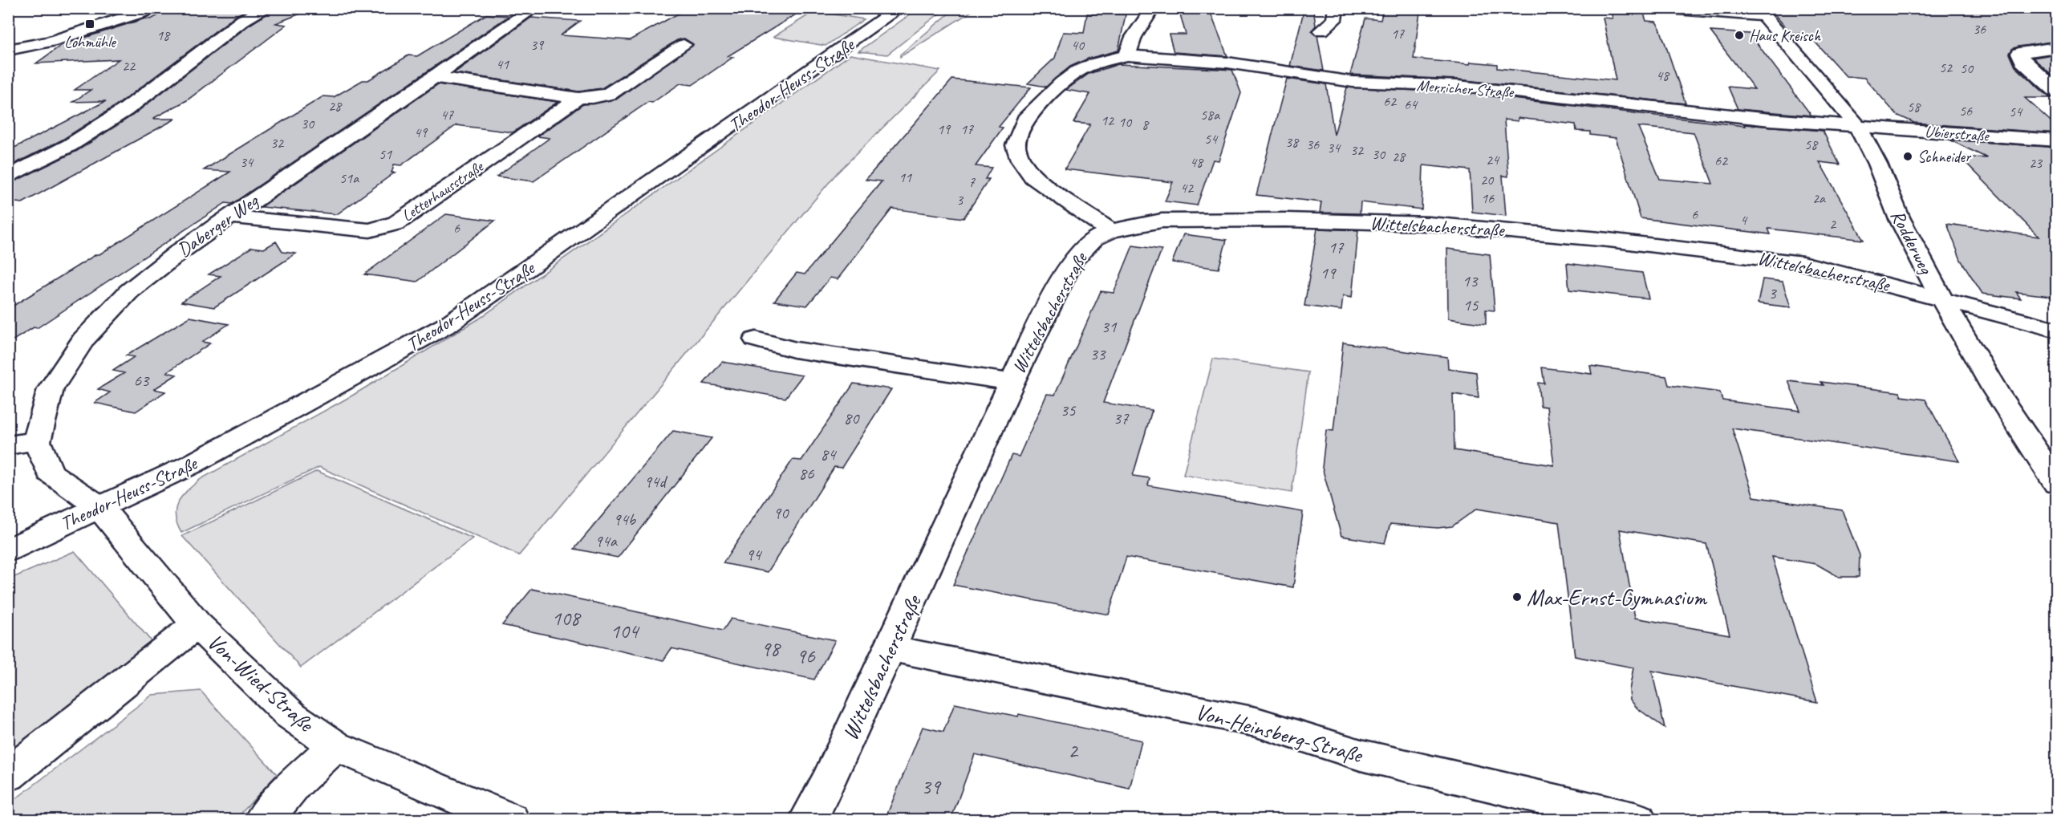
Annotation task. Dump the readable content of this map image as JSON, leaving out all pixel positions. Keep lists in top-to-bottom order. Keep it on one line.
{"streets":{"street":["Theodor-Heuss-Straße","Merricher Straße","Ubierstraße","Letterhausstraße","Daberger Weg","Wittelsbacherstraße","Rodderweg","Von-Wied-Straße","Von-Heinsberg-Straße"]},"crossings":[["Theodor-Heuss-Straße","Von-Wied-Straße"],["Merricher Straße","Ubierstraße"],["Merricher Straße","Wittelsbacherstraße"],["Merricher Straße","Rodderweg"],["Ubierstraße","Rodderweg"],["Letterhausstraße","Daberger Weg"],["Wittelsbacherstraße","Rodderweg"],["Wittelsbacherstraße","Von-Heinsberg-Straße"]],"places":{"transit":["Lohmühle"],"other":["Haus Kreisch","Schneider","Max-Ernst-Gymnasium"]},"house_numbers":["36","17","18","39","40","41","22","52","50","48","62","64","28","58","56","54","47","58a","12","10","30","8","19","17","49","54","38","32","36","58","34","32","51","30","28","24","62","34","48","23","11","51a","20","7","42","16","2a","3","6","4","2","6","17","19","13","3","15","31","33","63","35","80","37","84","86","94d","90","94b","94a","94","108","104","98","96","2","39"]}
